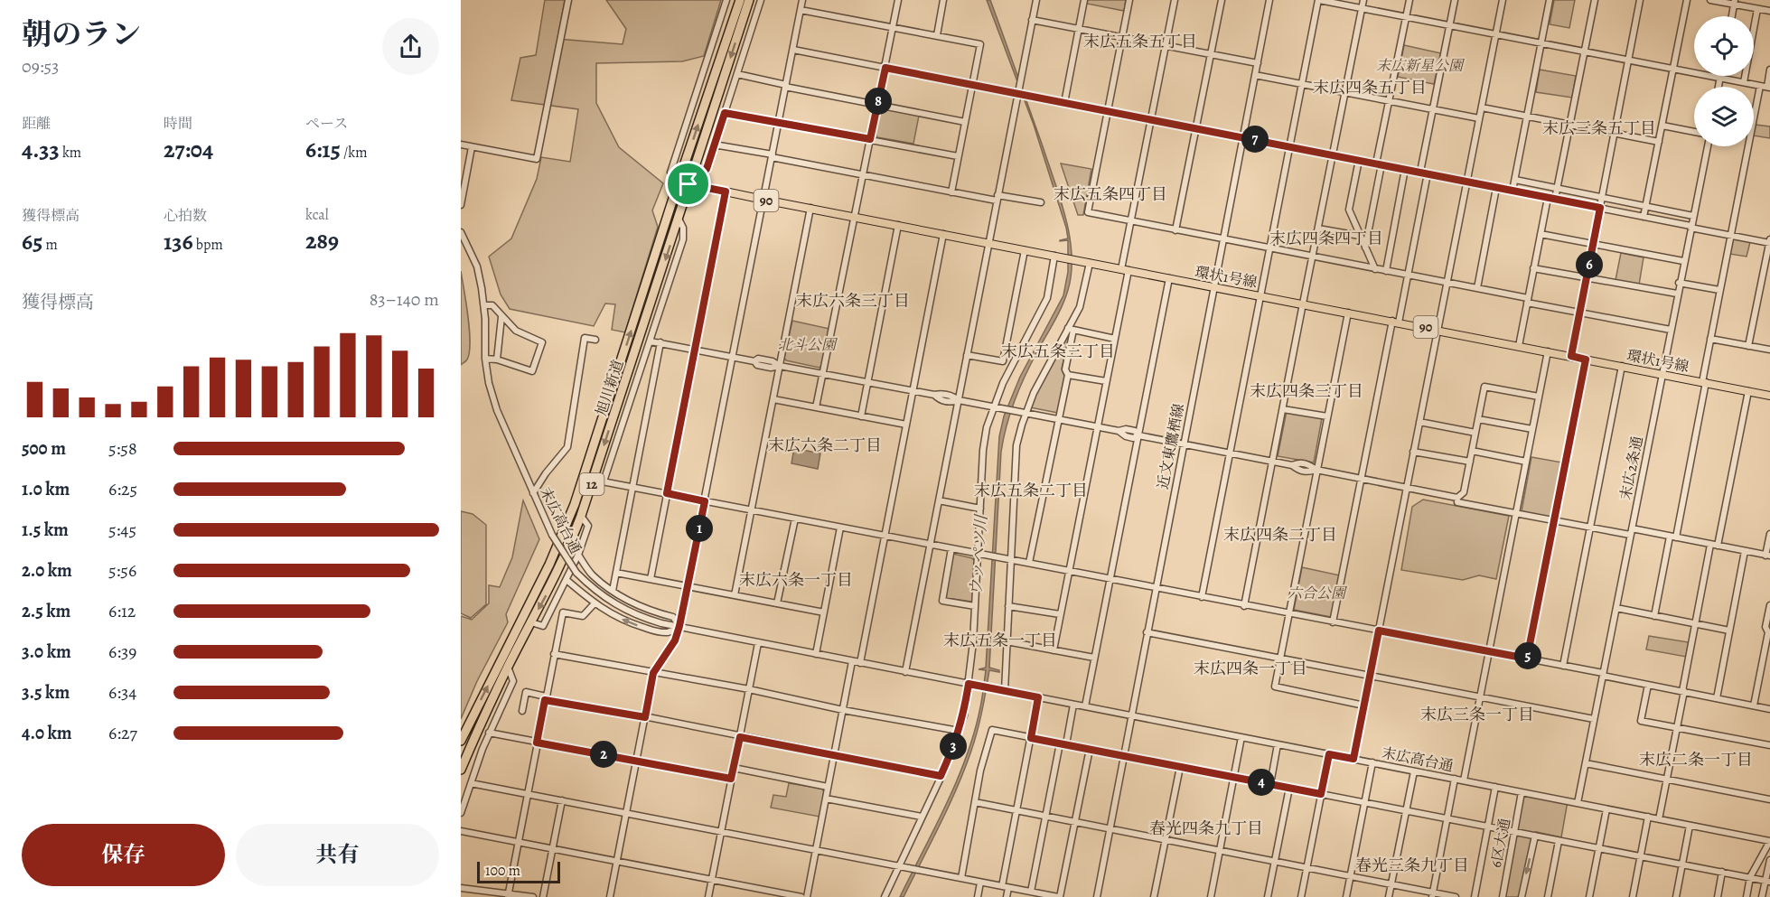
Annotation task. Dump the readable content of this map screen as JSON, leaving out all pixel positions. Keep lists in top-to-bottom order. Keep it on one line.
{"streets":{"highway":["旭川新道","12"],"main road":["90","環状1号線"],"street":["近文東鷹栖線","末広2条通","末広高台通","6区大通"]},"crossings":[["環状1号線","旭川新道"],["環状1号線","近文東鷹栖線"],["環状1号線","末広2条通"],["近文東鷹栖線","末広高台通"],["末広2条通","末広高台通"],["末広高台通","6区大通"]],"districts":["末広五条五丁目","末広四条五丁目","末広三条五丁目","末広五条四丁目","末広四条四丁目","末広六条三丁目","末広五条三丁目","末広四条三丁目","末広六条二丁目","末広五条二丁目","末広四条二丁目","末広六条一丁目","末広五条一丁目","末広四条一丁目","末広三条一丁目","末広二条一丁目","春光四条九丁目","春光三条九丁目"],"water":["ウッペツ川"],"parks":["末広新星公園","北斗公園","六合公園"],"scale_bar":"100 m","page":{"heading":["朝のラン","09:53"],"pins":["8","7","6","1","5","3","2","4"],"stats":[["距離","4.33 km"],["時間","27:04"],["ペース","6:15 /km"],["獲得標高","65 m"],["心拍数","136 bpm"],["kcal","289"]],"chart":["獲得標高","83–140 m"],"list":[{"name":"500 m","note":"5:58"},{"name":"1.0 km","note":"6:25"},{"name":"1.5 km","note":"5:45"},{"name":"2.0 km","note":"5:56"},{"name":"2.5 km","note":"6:12"},{"name":"3.0 km","note":"6:39"},{"name":"3.5 km","note":"6:34"},{"name":"4.0 km","note":"6:27"}],"buttons":["保存","共有"],"scale":"100 m"}}
